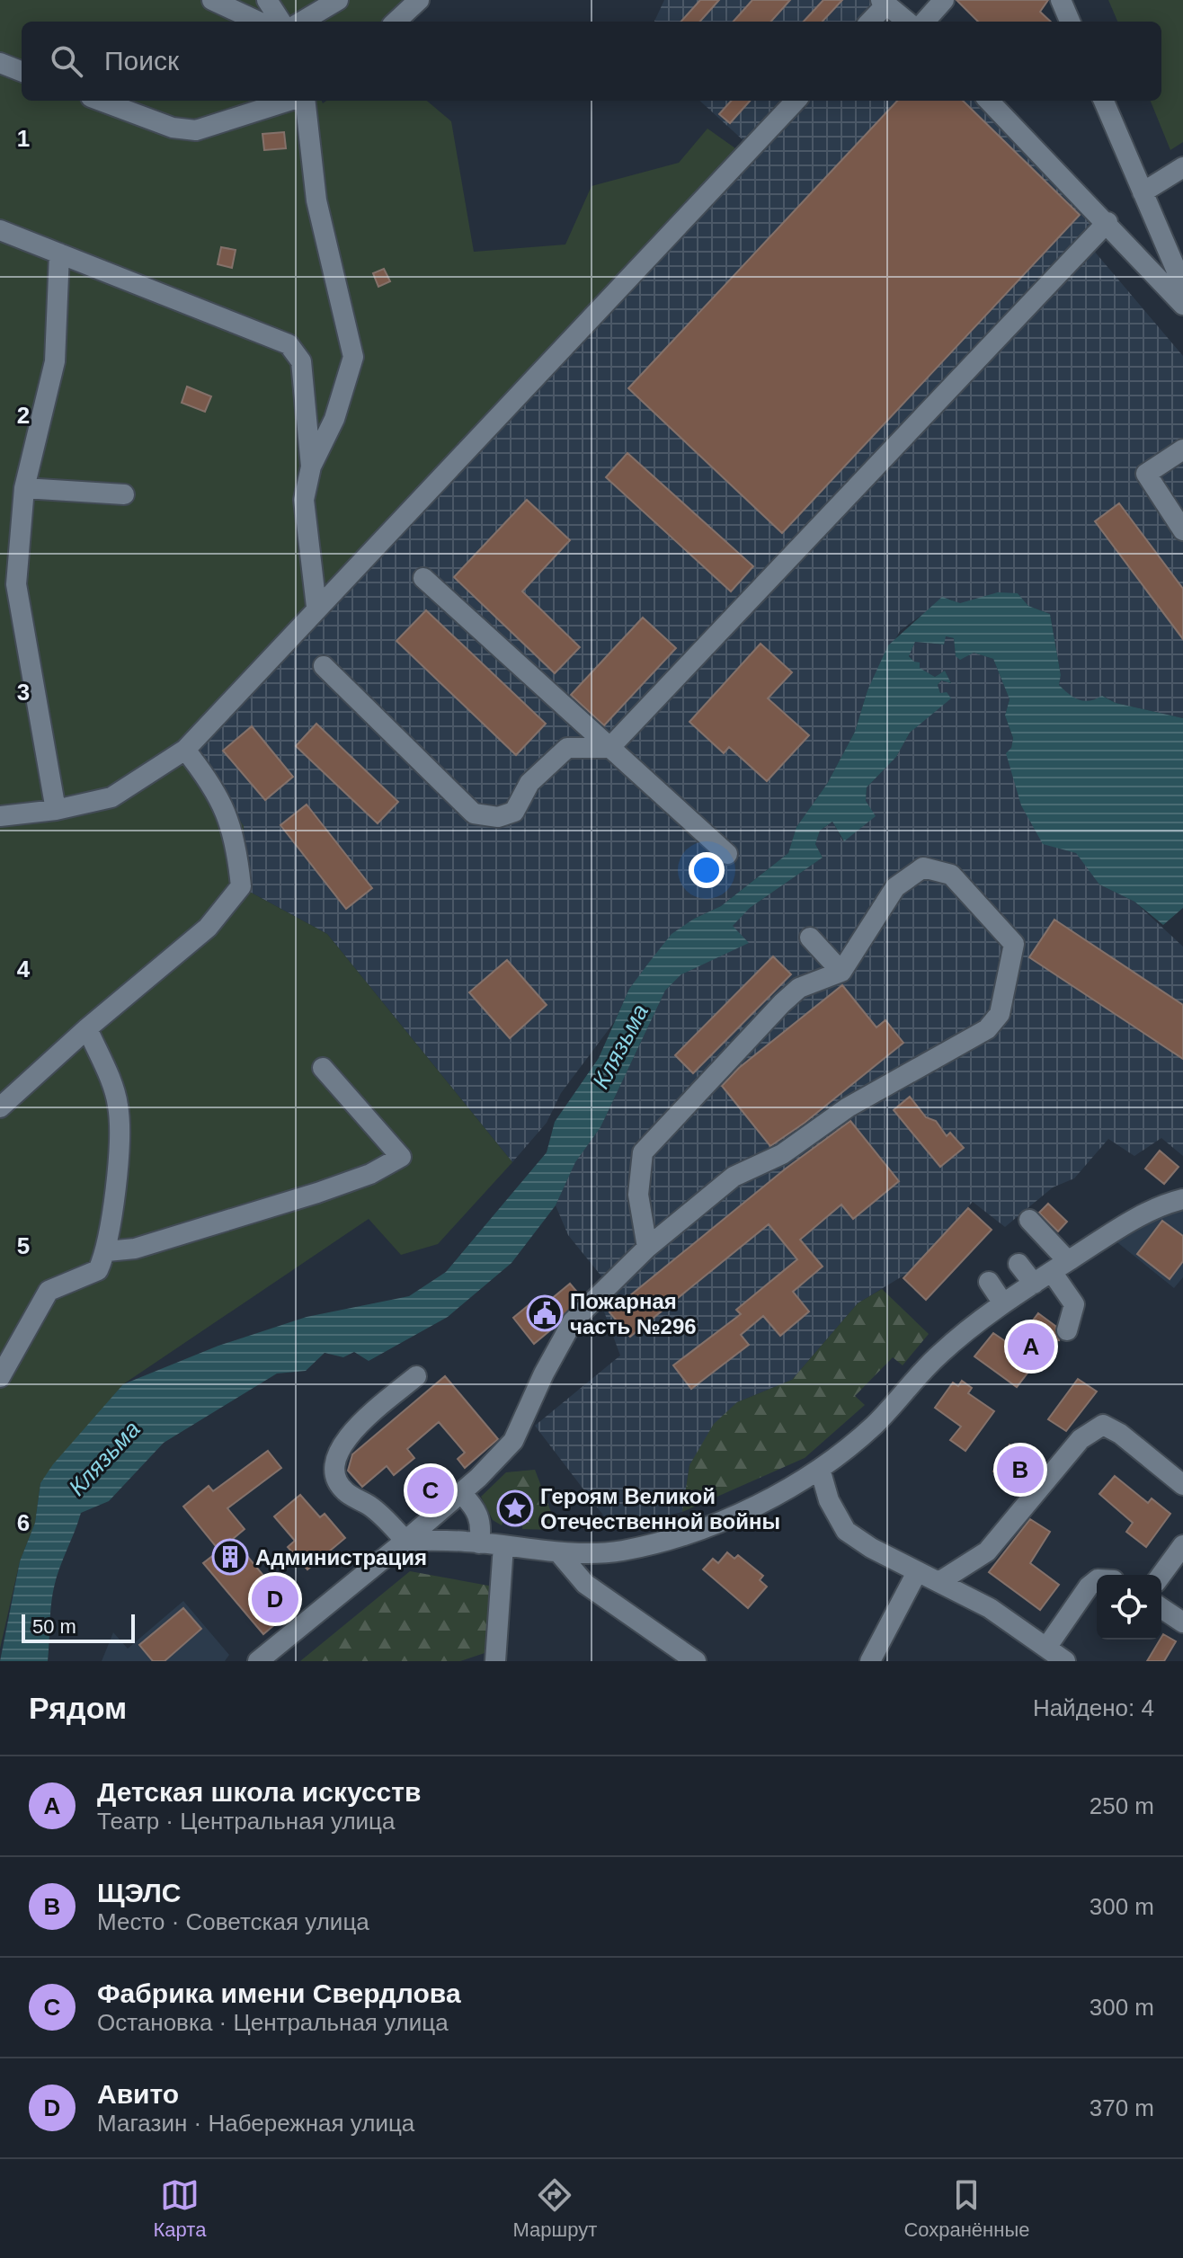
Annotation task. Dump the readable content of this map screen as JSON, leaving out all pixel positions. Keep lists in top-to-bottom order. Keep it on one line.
{"water":["Клязьма"],"places":{"public building":["Пожарная часть №296"],"place":["Героям Великой Отечественной войны"],"building":["Администрация"]},"scale_bar":"50 m","page":{"search":"Поиск","pins":["A","B","C","D"],"scale":"50 m","heading":["Рядом","Найдено: 4"],"list":[{"mark":"A","name":"Детская школа искусств","note":"Театр · Центральная улица","value":"250 m"},{"mark":"B","name":"ЩЭЛС","note":"Место · Советская улица","value":"300 m"},{"mark":"C","name":"Фабрика имени Свердлова","note":"Остановка · Центральная улица","value":"300 m"},{"mark":"D","name":"Авито","note":"Магазин · Набережная улица","value":"370 m"}],"nav":["Карта","Маршрут","Сохранённые"]},"grid":{"rows":["1","2","3","4","5","6"]}}
